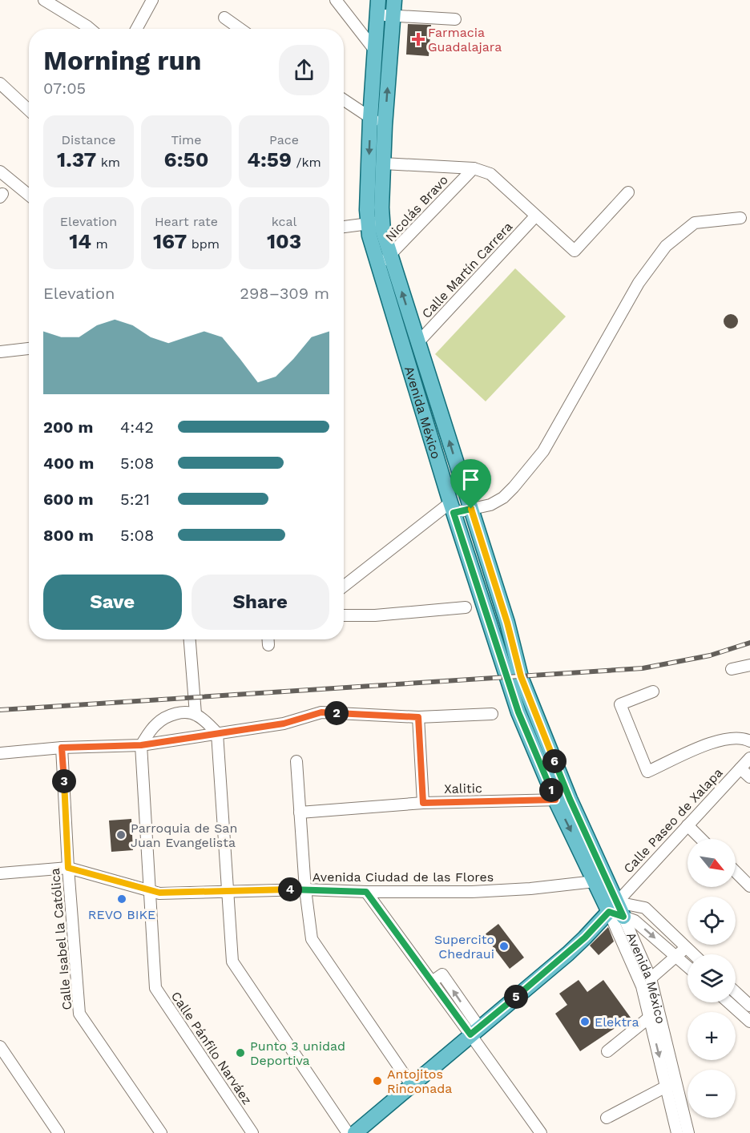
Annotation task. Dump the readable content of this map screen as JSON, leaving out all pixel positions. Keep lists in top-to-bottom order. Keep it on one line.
{"streets":{"main road":["Avenida México"],"street":["Nicolás Bravo","Calle Martín Carrera","Xalitic","Calle Paseo de Xalapa","Avenida Ciudad de las Flores","Calle Isabel la Católica","Calle Pánfilo Narváez"]},"crossings":[["Nicolás Bravo","Avenida México"],["Calle Martín Carrera","Avenida México"],["Avenida México","Xalitic"],["Avenida México","Calle Paseo de Xalapa"],["Avenida México","Avenida Ciudad de las Flores"],["Avenida Ciudad de las Flores","Calle Isabel la Católica"],["Avenida Ciudad de las Flores","Calle Pánfilo Narváez"]],"places":{"health":["Farmacia Guadalajara"],"other":["Parroquia de San Juan Evangelista","REVO BIKE","Supercito Chedraui","Elektra","Punto 3 unidad Deportiva","Antojitos Rinconada"]},"north":"bottom right","page":{"heading":["Morning run","07:05"],"stats":[["Distance","1.37 km"],["Time","6:50"],["Pace","4:59 /km"],["Elevation","14 m"],["Heart rate","167 bpm"],["kcal","103"]],"chart":["Elevation","298–309 m"],"list":[{"name":"200 m","note":"4:42"},{"name":"400 m","note":"5:08"},{"name":"600 m","note":"5:21"},{"name":"800 m","note":"5:08"}],"buttons":["Save","Share"],"pins":["2","6","3","1","4","5"],"map_buttons":["+","−"]}}
